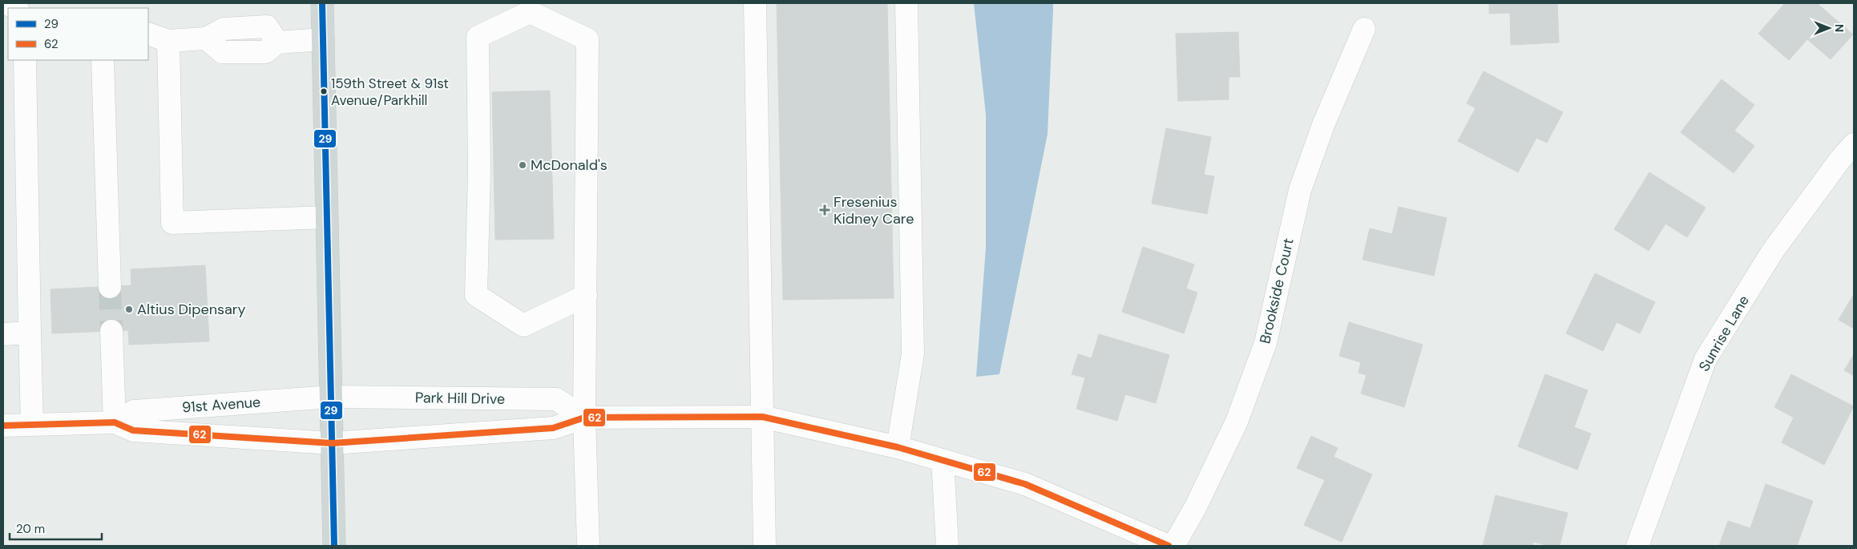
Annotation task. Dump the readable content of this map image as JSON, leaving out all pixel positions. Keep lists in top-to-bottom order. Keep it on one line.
{"streets":{"street":["Brookside Court","Sunrise Lane","Park Hill Drive","91st Avenue"]},"crossings":[["Park Hill Drive","91st Avenue"]],"places":{"other":["159th Street & 91st Avenue/Parkhill","McDonald's","Altius Dipensary"],"health":["Fresenius Kidney Care"]},"lines":["transit line 29","transit line 62"],"legend":["29","62"],"scale_bar":"20 m","north":"right"}
